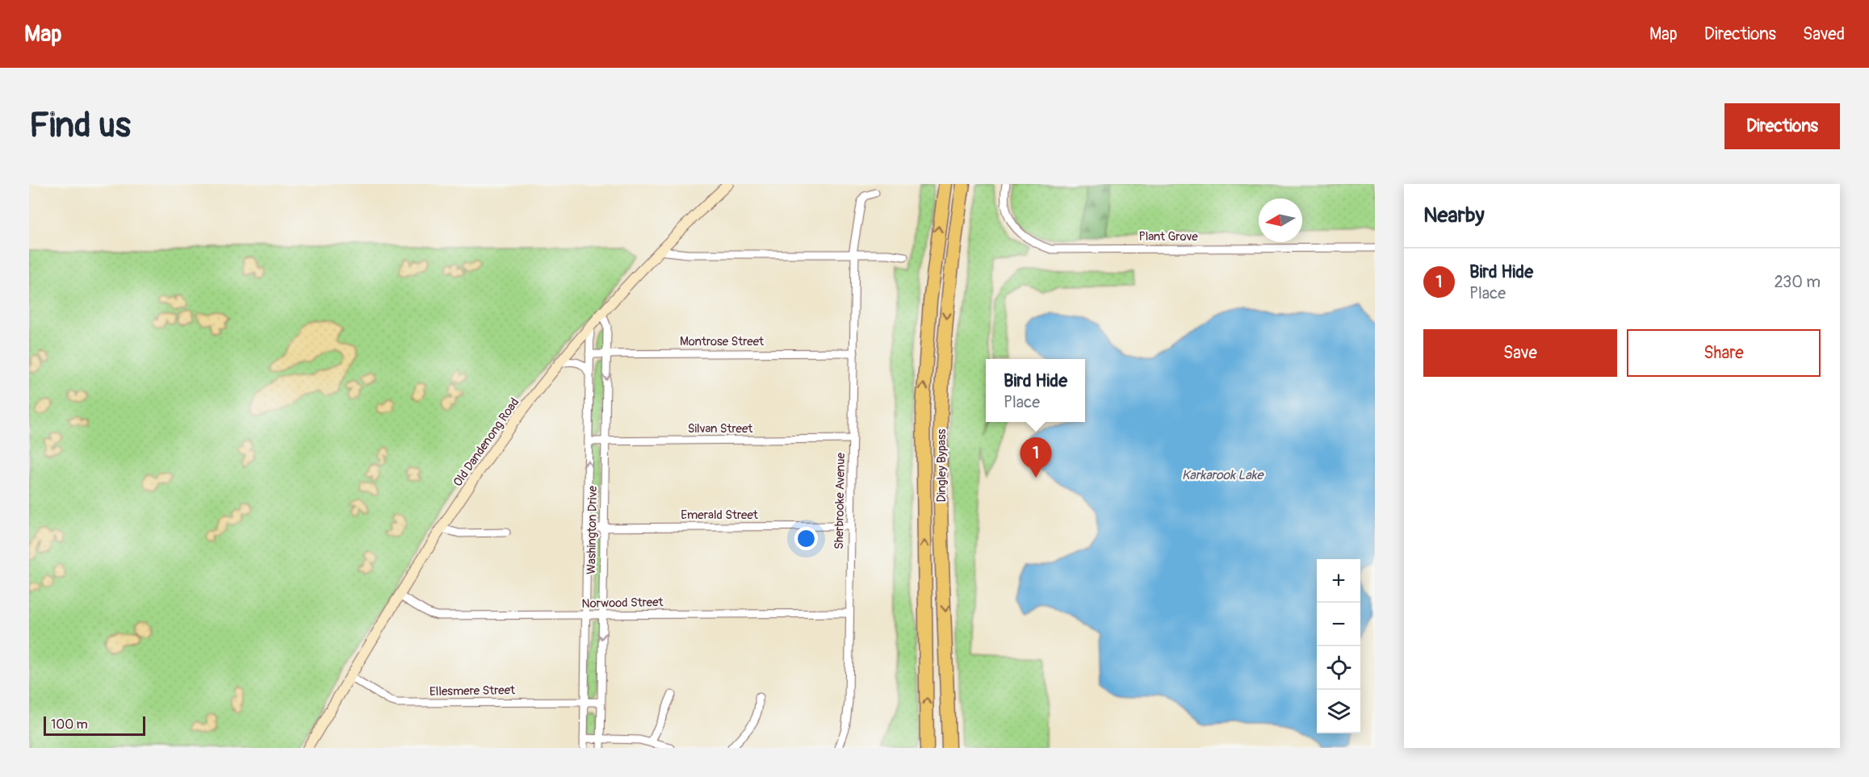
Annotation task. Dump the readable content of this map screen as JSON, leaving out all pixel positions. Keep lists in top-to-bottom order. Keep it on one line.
{"streets":{"highway":["Dingley Bypass"],"main road":["Old Dandenong Road"],"street":["Plant Grove","Montrose Street","Silvan Street","Sherbrooke Avenue","Emerald Street","Washington Drive","Norwood Street","Ellesmere Street"]},"crossings":[["Montrose Street","Sherbrooke Avenue"],["Montrose Street","Washington Drive"],["Silvan Street","Sherbrooke Avenue"],["Silvan Street","Washington Drive"],["Old Dandenong Road","Washington Drive"],["Old Dandenong Road","Norwood Street"],["Old Dandenong Road","Ellesmere Street"],["Sherbrooke Avenue","Emerald Street"],["Sherbrooke Avenue","Norwood Street"],["Emerald Street","Washington Drive"],["Washington Drive","Norwood Street"],["Washington Drive","Ellesmere Street"]],"water":["Karkarook Lake"],"scale_bar":"100 m","north":"left","page":{"header":"Map","nav":["Map","Directions","Saved"],"buttons":["Directions",["Save","Share"]],"title":"Find us","heading":"Nearby","list":[{"mark":"1","name":"Bird Hide","note":"Place","value":"230 m"}],"popup":["Bird Hide","Place"],"pins":"1","map_buttons":["+","−"],"scale":"100 m"}}
